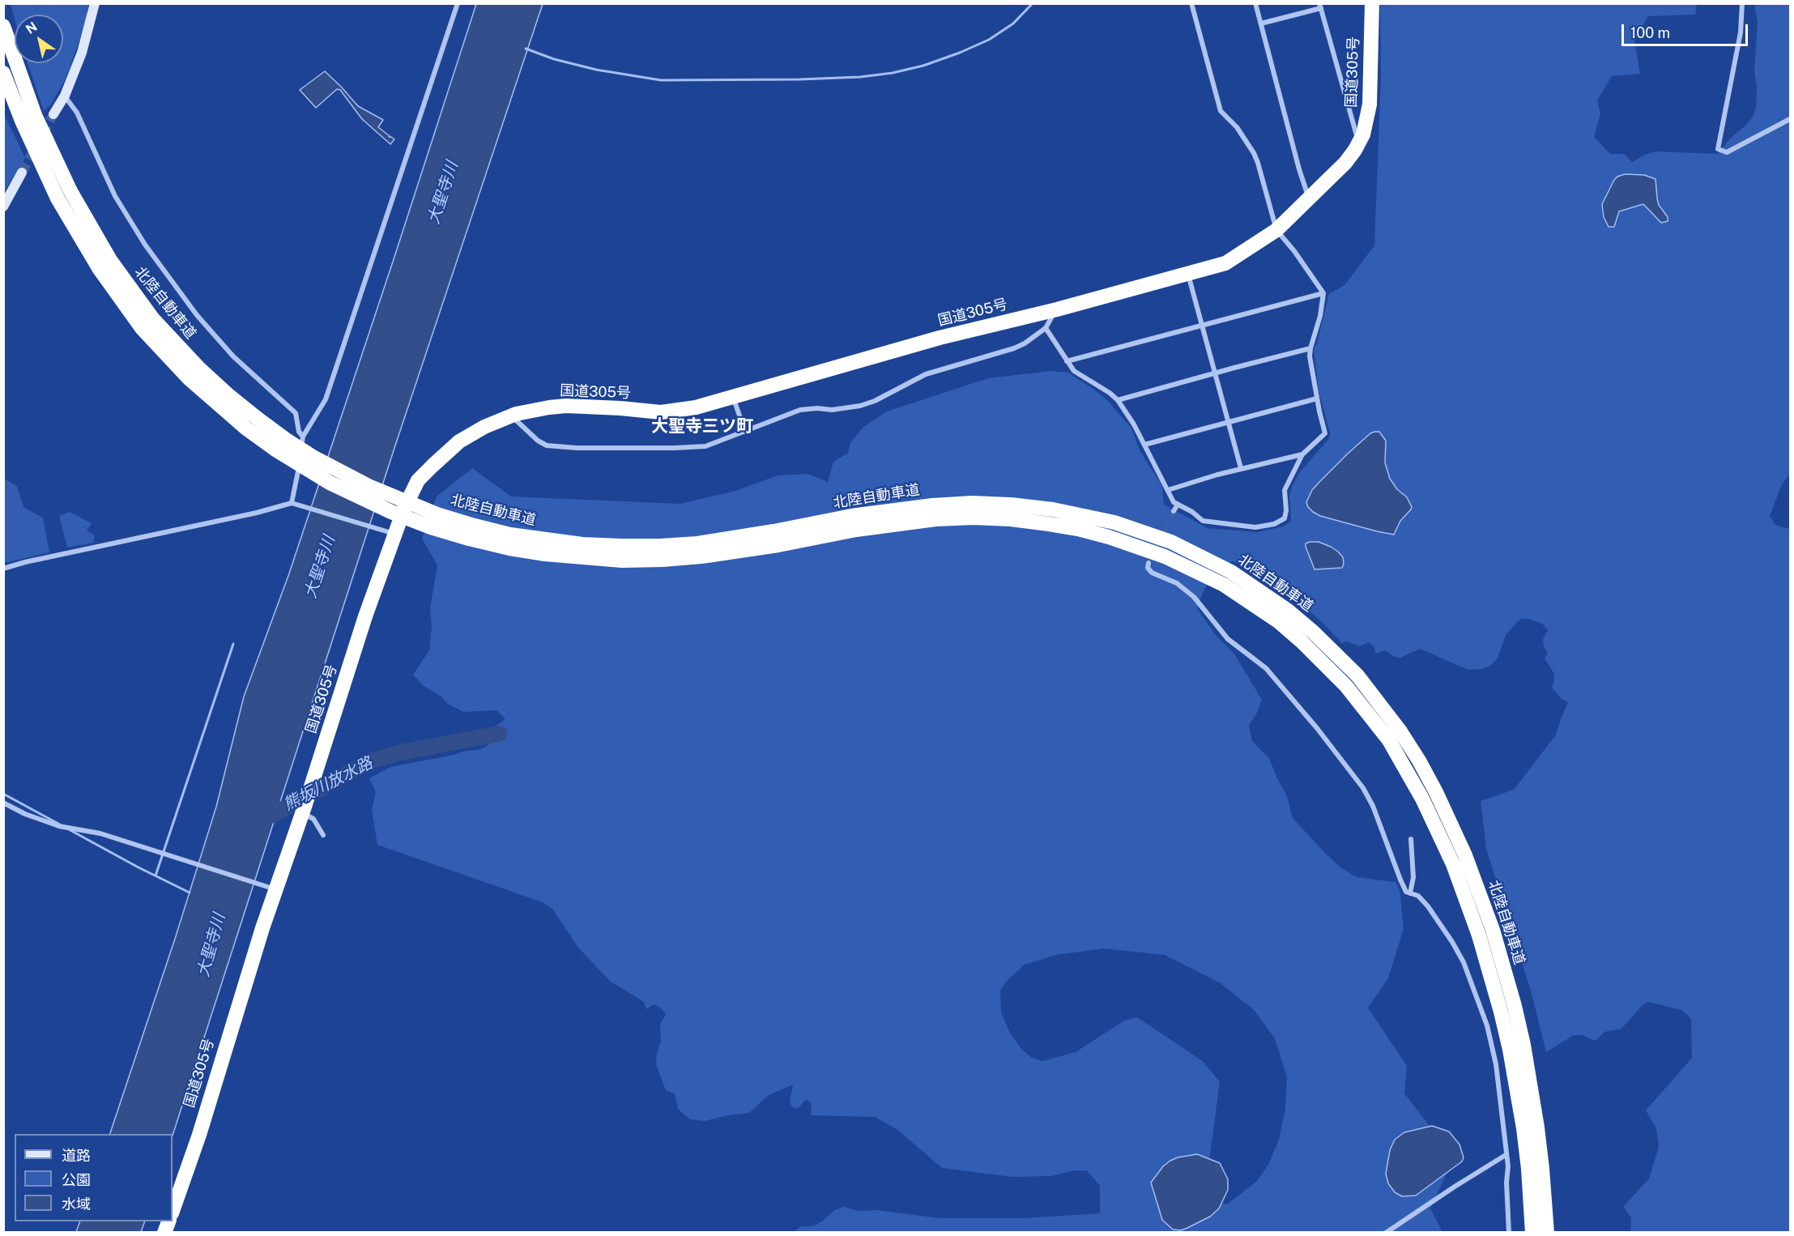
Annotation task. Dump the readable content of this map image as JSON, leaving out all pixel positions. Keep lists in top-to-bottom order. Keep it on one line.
{"streets":{"highway":["国道305号","北陸自動車道"]},"districts":["大聖寺三ツ町"],"water":["大聖寺川","熊坂川放水路"],"legend":["道路","公園","水域"],"scale_bar":"100 m","north":"top left"}
